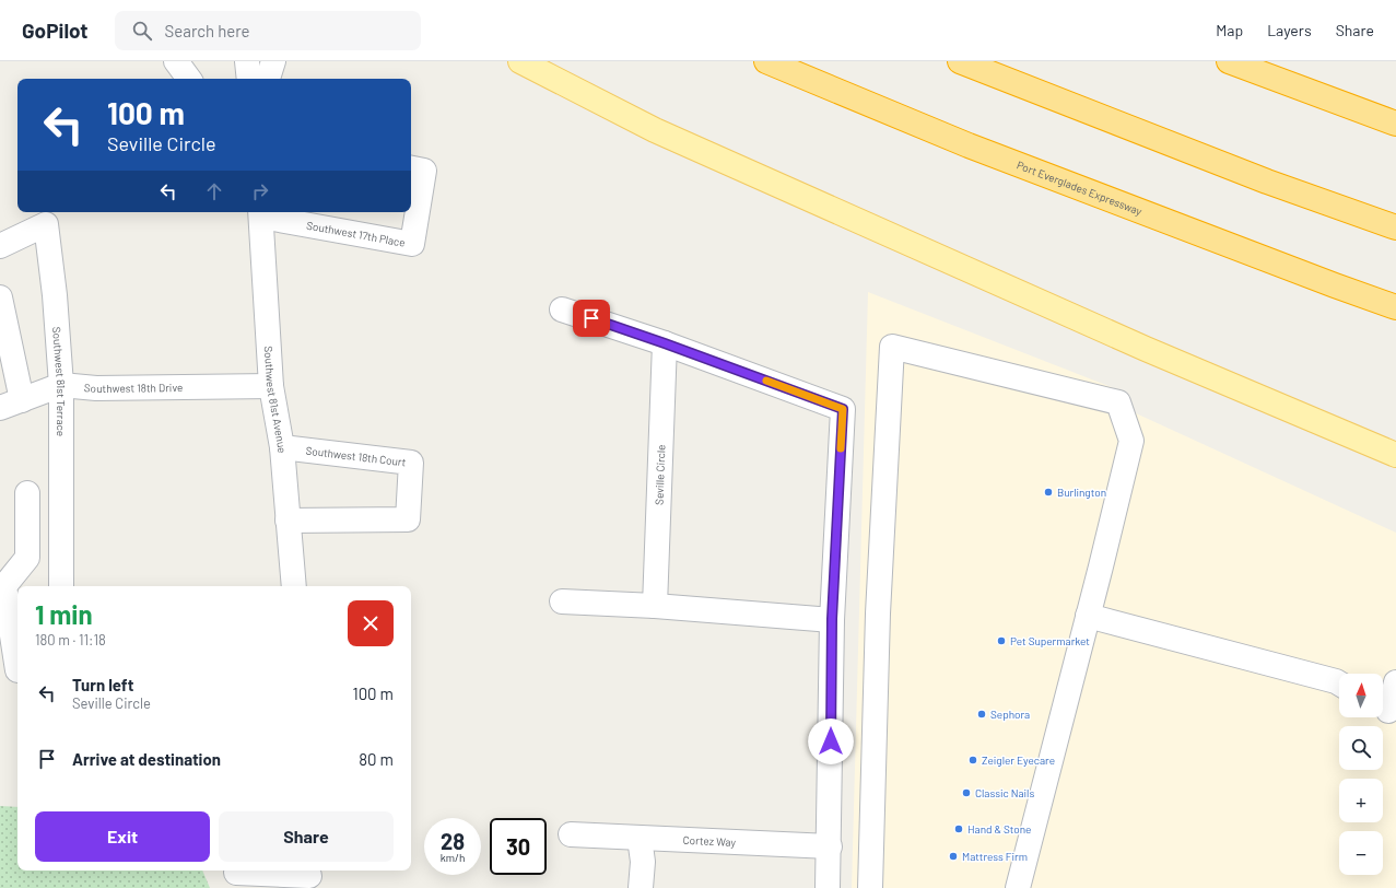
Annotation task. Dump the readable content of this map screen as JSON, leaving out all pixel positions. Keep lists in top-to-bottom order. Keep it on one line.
{"streets":{"highway":["Port Everglades Expressway"],"street":["Southwest 17th Place","Southwest 81st Terrace","Southwest 18th Drive","Southwest 81st Avenue","Southwest 18th Court","Seville Circle","Cortez Way"]},"crossings":[["Southwest 17th Place","Southwest 81st Avenue"],["Southwest 81st Terrace","Southwest 18th Drive"],["Southwest 18th Drive","Southwest 81st Avenue"],["Southwest 81st Avenue","Southwest 18th Court"]],"places":["Burlington","Pet Supermarket","Sephora","Zeigler Eyecare","Classic Nails","Hand & Stone","Mattress Firm"],"north":"top","page":{"header":"GoPilot","search":"Search here","nav":["Map","Layers","Share"],"turn":["100 m","Seville Circle"],"heading":["1 min","180 m · 11:18"],"list":[{"name":"Turn left","note":"Seville Circle","value":"100 m"},{"name":"Arrive at destination","value":"80 m"}],"map_buttons":["+","−"],"buttons":["Exit","Share"],"speed":"28 km/h","limit":"30"}}
